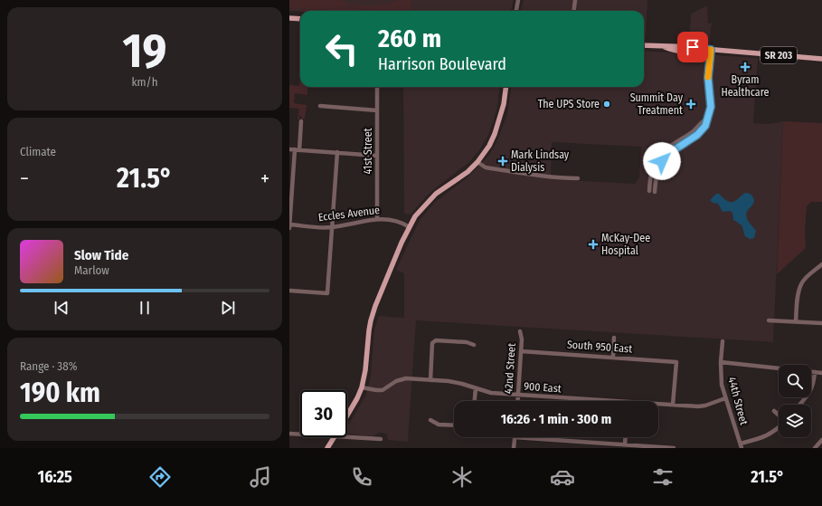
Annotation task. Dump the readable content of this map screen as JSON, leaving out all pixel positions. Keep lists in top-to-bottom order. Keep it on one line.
{"streets":{"main road":["SR 203"],"street":["41st Street","Eccles Avenue","South 950 East","42nd Street","900 East","44th Street"]},"crossings":[["41st Street","Eccles Avenue"],["South 950 East","42nd Street"],["South 950 East","900 East"],["42nd Street","900 East"],["900 East","44th Street"]],"places":{"health":["Byram Healthcare","Summit Day Treatment","Mark Lindsay Dialysis","McKay-Dee Hospital"],"other":["The UPS Store"]},"page":{"tile":[["19","km/h"],"Climate",["Range · 38%","190 km"]],"turn":["260 m","Harrison Boulevard"],"heat":["−","21.5°","+"],"song":["Slow Tide","Marlow"],"limit":"30","trip":"16:26 · 1 min · 300 m","tabs":["16:25","21.5°"]}}
